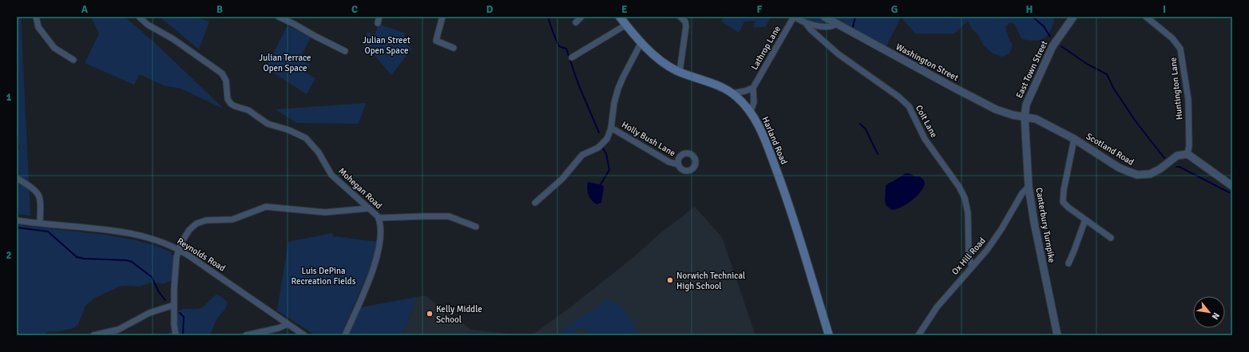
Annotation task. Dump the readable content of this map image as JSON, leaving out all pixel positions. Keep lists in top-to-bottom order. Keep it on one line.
{"streets":{"main road":["Harland Road"],"street":["Lathrop Lane","Washington Street","East Town Street","Huntington Lane","Coit Lane","Holly Bush Lane","Scotland Road","Mohegan Road","Canterbury Turnpike","Reynolds Road","Ox Hill Road"]},"crossings":[["Lathrop Lane","Washington Street"],["Lathrop Lane","Coit Lane"],["Washington Street","East Town Street"],["Washington Street","Scotland Road"],["Washington Street","Canterbury Turnpike"],["East Town Street","Scotland Road"],["East Town Street","Canterbury Turnpike"],["Huntington Lane","Scotland Road"],["Coit Lane","Ox Hill Road"],["Scotland Road","Canterbury Turnpike"],["Canterbury Turnpike","Ox Hill Road"]],"parks":["Julian Street Open Space","Julian Terrace Open Space","Luis DePina Recreation Fields"],"places":["Norwich Technical High School","Kelly Middle School"],"north":"bottom right","grid":{"columns":["A","B","C","D","E","F","G","H","I"],"rows":["1","2"]}}
